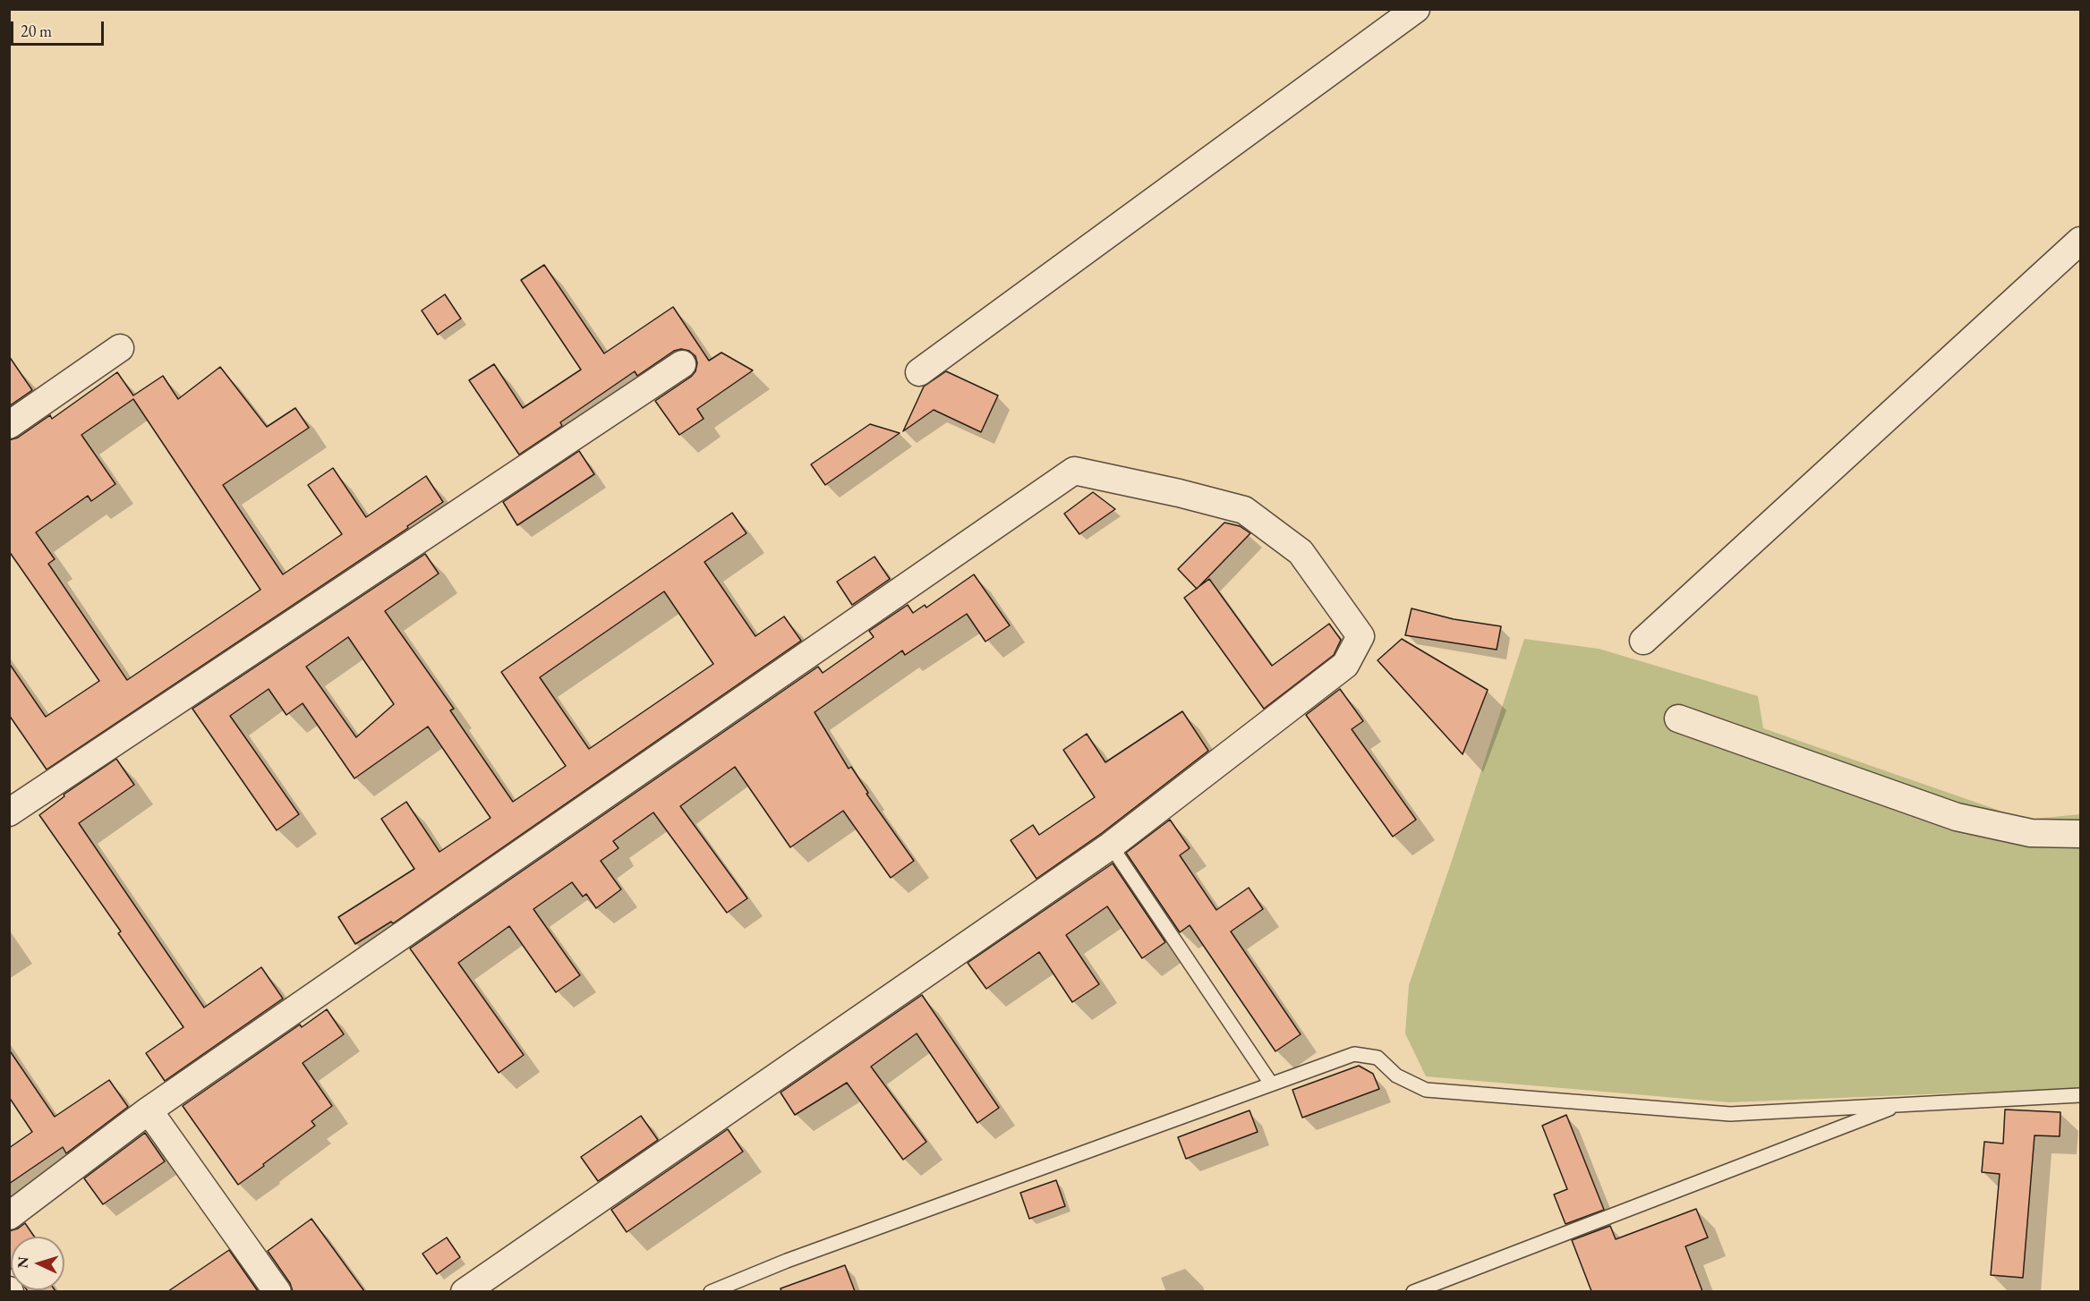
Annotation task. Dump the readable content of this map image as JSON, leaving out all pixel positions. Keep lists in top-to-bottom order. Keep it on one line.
{"scale_bar":"20 m","north":"left"}
